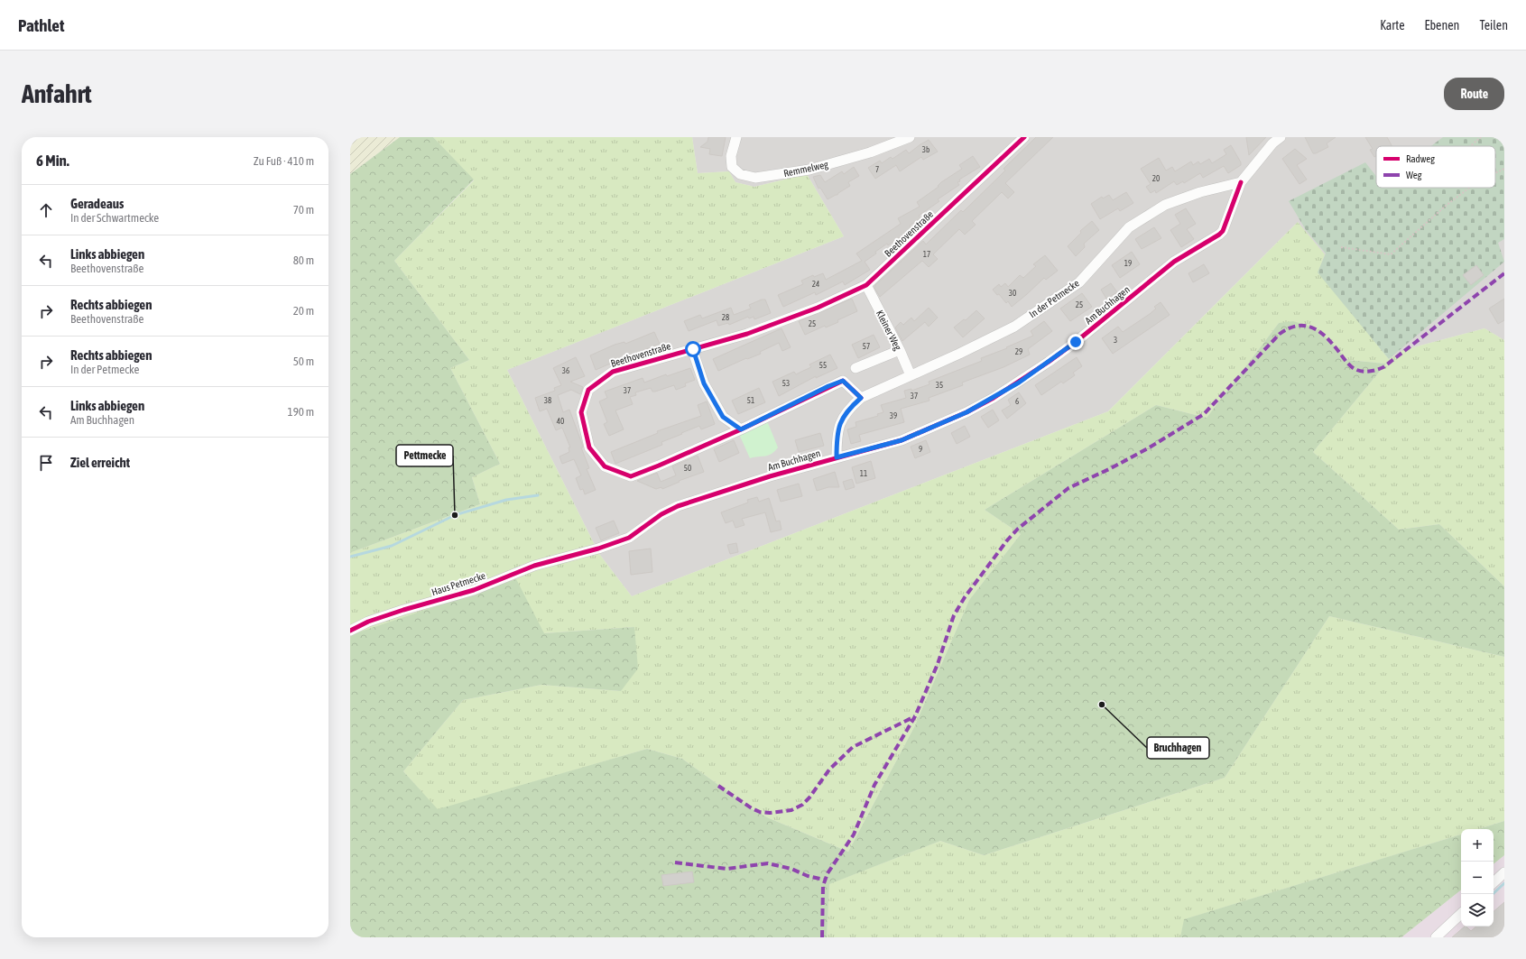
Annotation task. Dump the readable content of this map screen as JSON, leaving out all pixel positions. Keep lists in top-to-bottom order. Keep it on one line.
{"streets":{"street":["Remmelweg","Beethovenstraße","In der Petmecke","Am Buchhagen","Kleiner Weg","Haus Petmecke"]},"crossings":[["Beethovenstraße","In der Petmecke"],["Beethovenstraße","Kleiner Weg"],["In der Petmecke","Am Buchhagen"],["In der Petmecke","Kleiner Weg"],["Am Buchhagen","Haus Petmecke"]],"places":["Pettmecke","Bruchhagen"],"house_numbers":["3b","7","20","17","19","24","30","25","28","25","3","57","29","55","36","53","35","37","37","38","51","6","39","40","9","50","11"],"legend":["Radweg","Weg"],"page":{"header":"Pathlet","nav":["Karte","Ebenen","Teilen"],"buttons":"Route","title":"Anfahrt","heading":["6 Min.","Zu Fuß · 410 m"],"list":[["Geradeaus","In der Schwartmecke","70 m"],["Links abbiegen","Beethovenstraße","80 m"],["Rechts abbiegen","Beethovenstraße","20 m"],["Rechts abbiegen","In der Petmecke","50 m"],["Links abbiegen","Am Buchhagen","190 m"],"Ziel erreicht"],"map_buttons":["+","−"]}}
